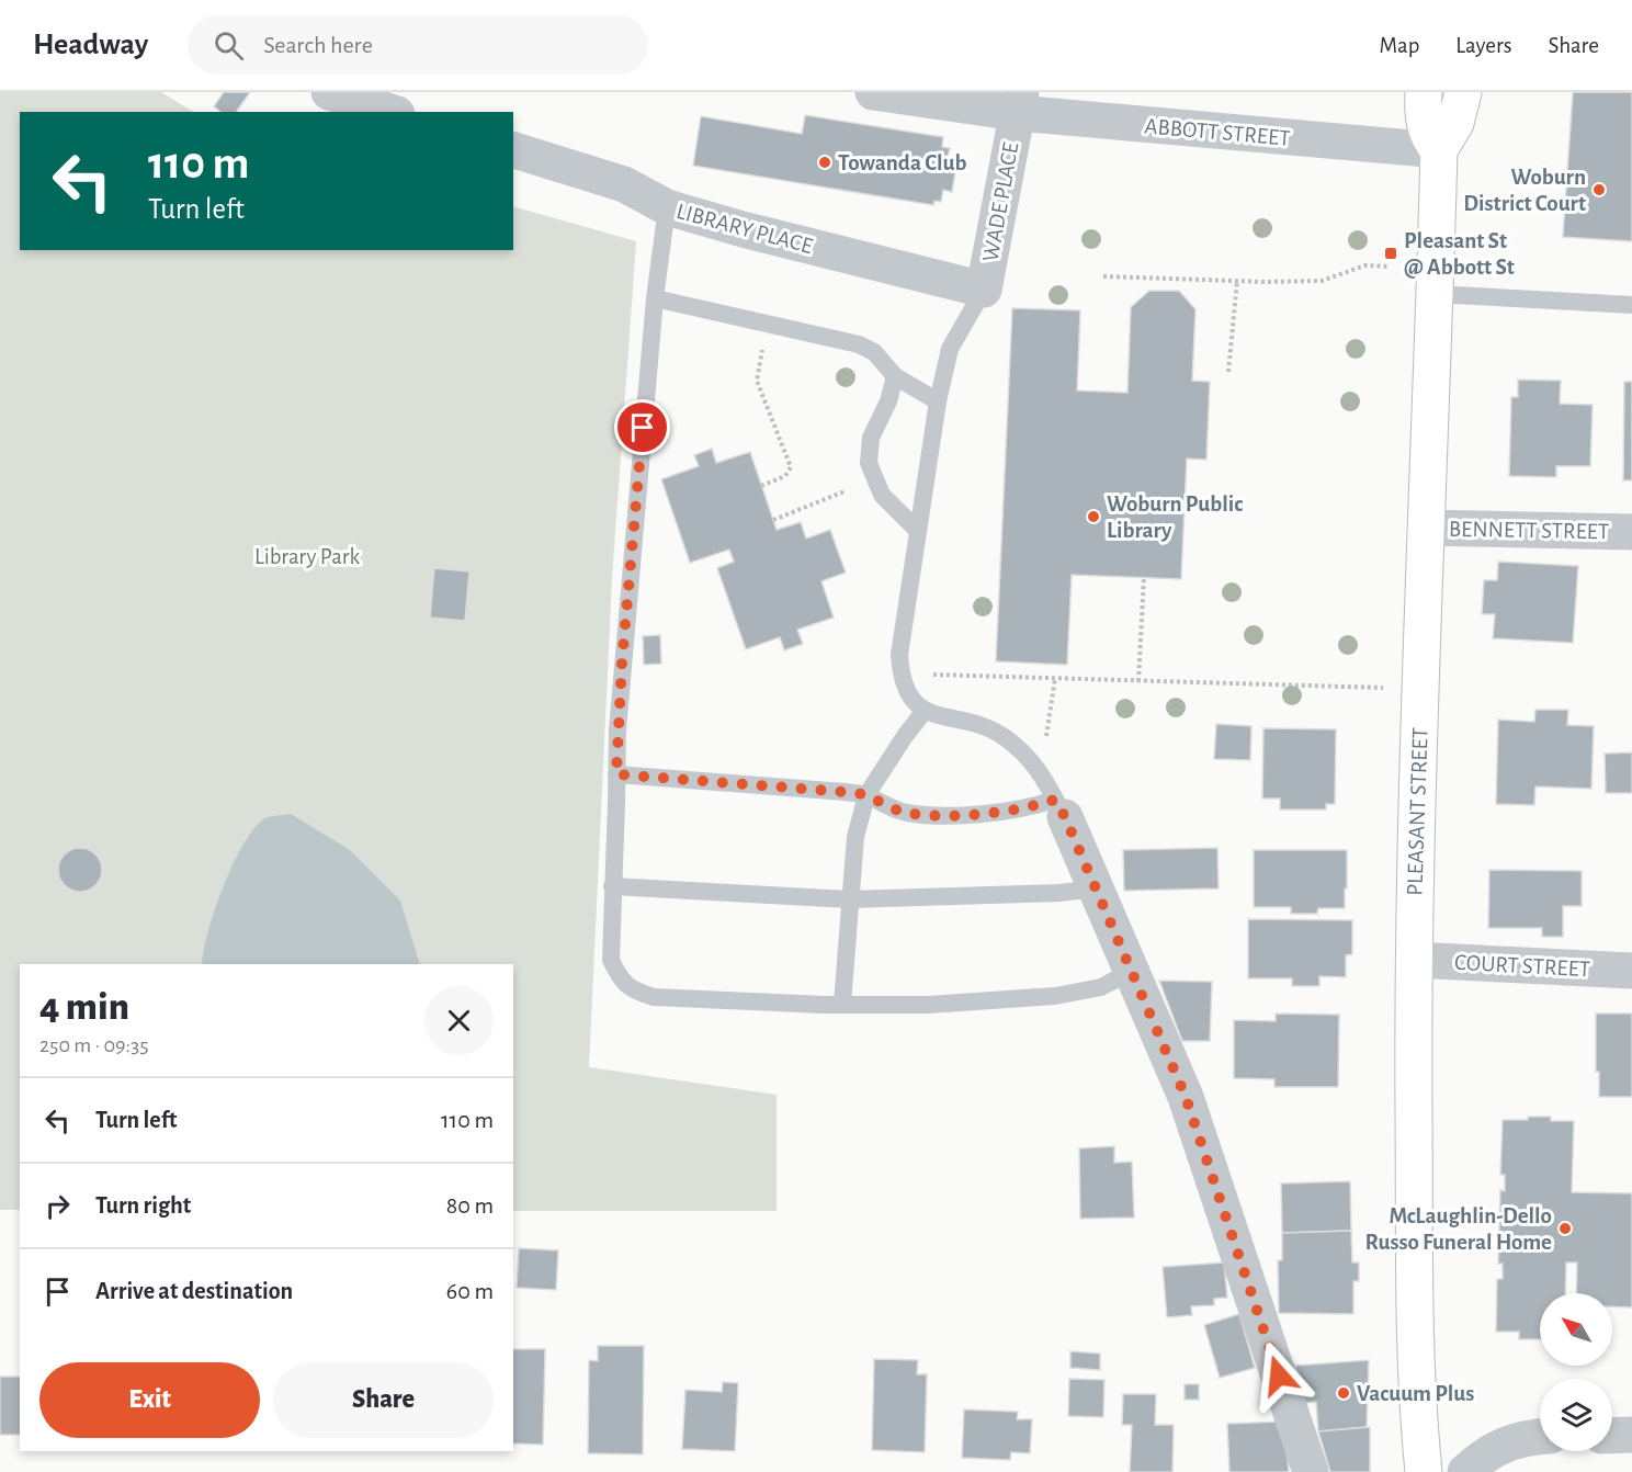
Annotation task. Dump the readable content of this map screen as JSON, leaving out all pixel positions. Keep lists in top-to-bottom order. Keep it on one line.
{"streets":{"main road":["PLEASANT STREET"],"street":["ABBOTT STREET","WADE PLACE","LIBRARY PLACE","BENNETT STREET","COURT STREET"]},"crossings":[["ABBOTT STREET","WADE PLACE"],["ABBOTT STREET","PLEASANT STREET"],["WADE PLACE","LIBRARY PLACE"],["BENNETT STREET","PLEASANT STREET"],["PLEASANT STREET","COURT STREET"]],"parks":["Library Park"],"places":{"other":["Towanda Club","Woburn District Court","Woburn Public Library","McLaughlin-Dello Russo Funeral Home","Vacuum Plus"],"transit":["Pleasant St @ Abbott St"]},"north":"top left","page":{"header":"Headway","search":"Search here","nav":["Map","Layers","Share"],"turn":["110 m","Turn left"],"heading":["4 min","250 m · 09:35"],"list":[{"name":"Turn left","value":"110 m"},{"name":"Turn right","value":"80 m"},{"name":"Arrive at destination","value":"60 m"}],"buttons":["Exit","Share"]}}
